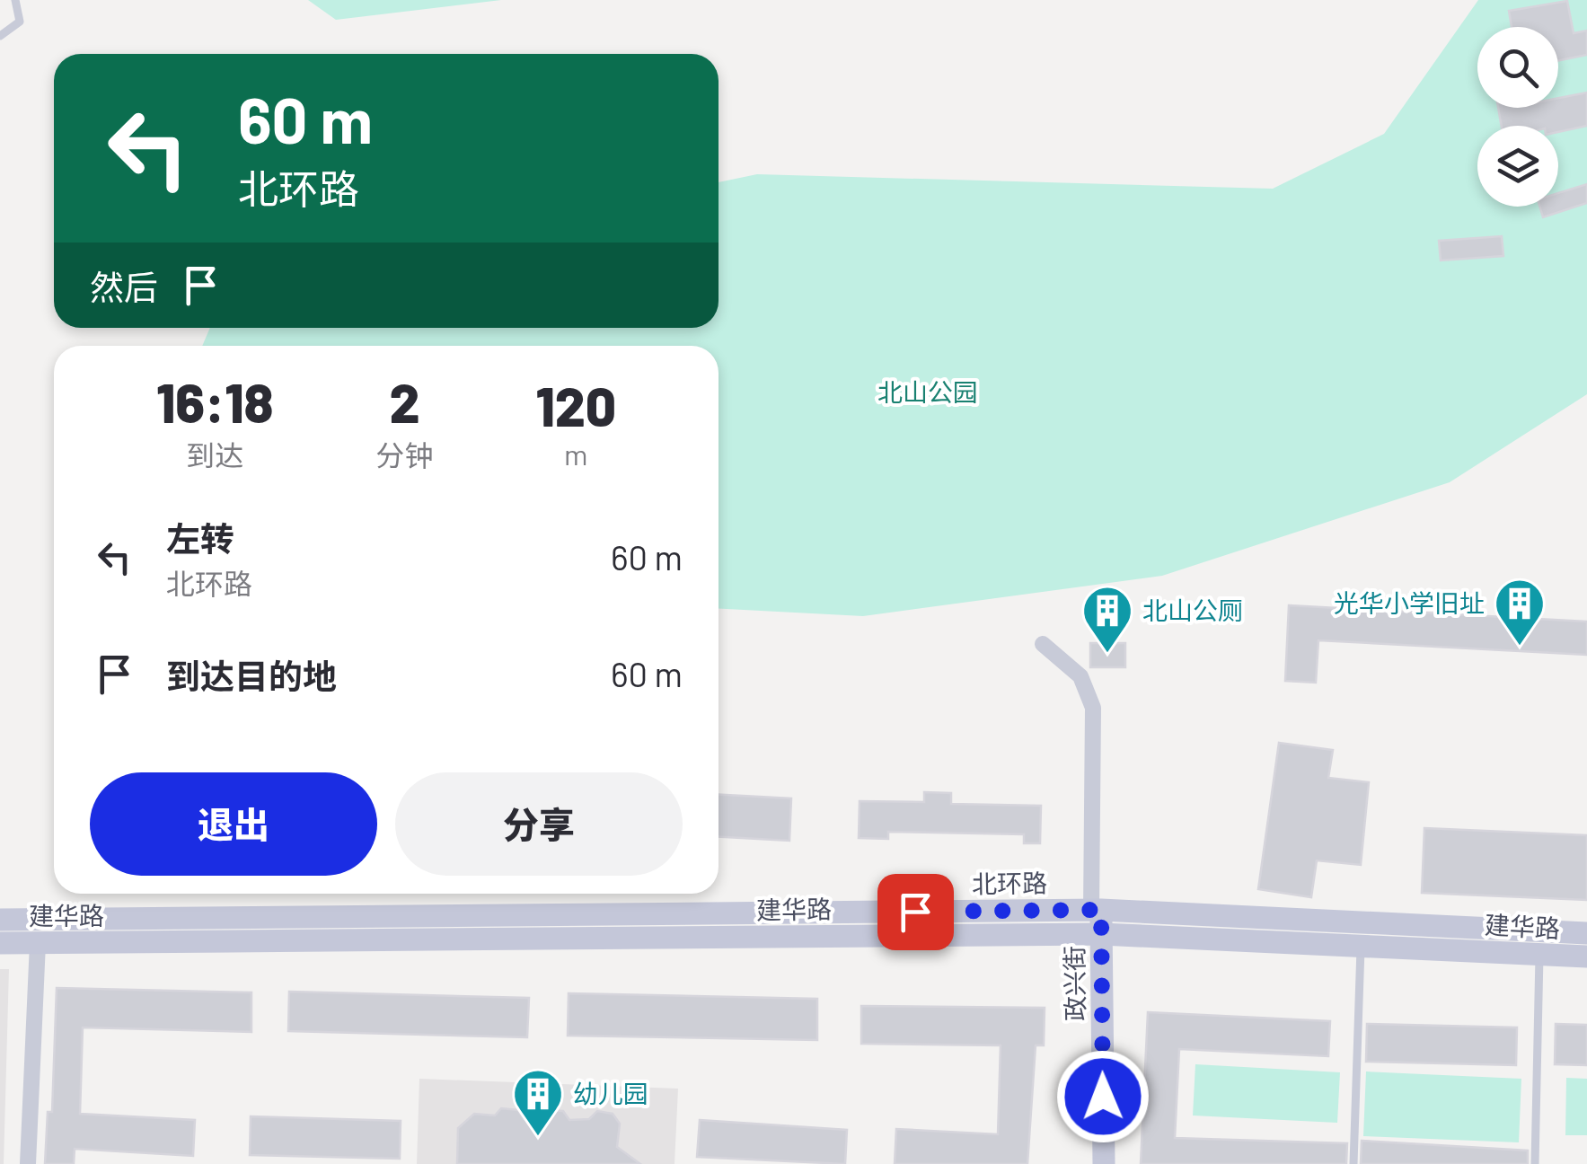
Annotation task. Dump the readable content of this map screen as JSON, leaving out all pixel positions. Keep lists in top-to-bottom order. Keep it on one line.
{"streets":{"street":["北环路","建华路","政兴街"]},"crossings":[["北环路","政兴街"],["建华路","政兴街"]],"parks":["北山公园"],"places":{"building":["光华小学旧址","北山公厕","幼儿园"]},"page":{"turn":["60 m","北环路"],"then":"然后","eta":["16:18","到达","2","分钟","120","m"],"list":[{"name":"左转","note":"北环路","value":"60 m"},{"name":"到达目的地","value":"60 m"}],"buttons":["退出","分享"]}}
